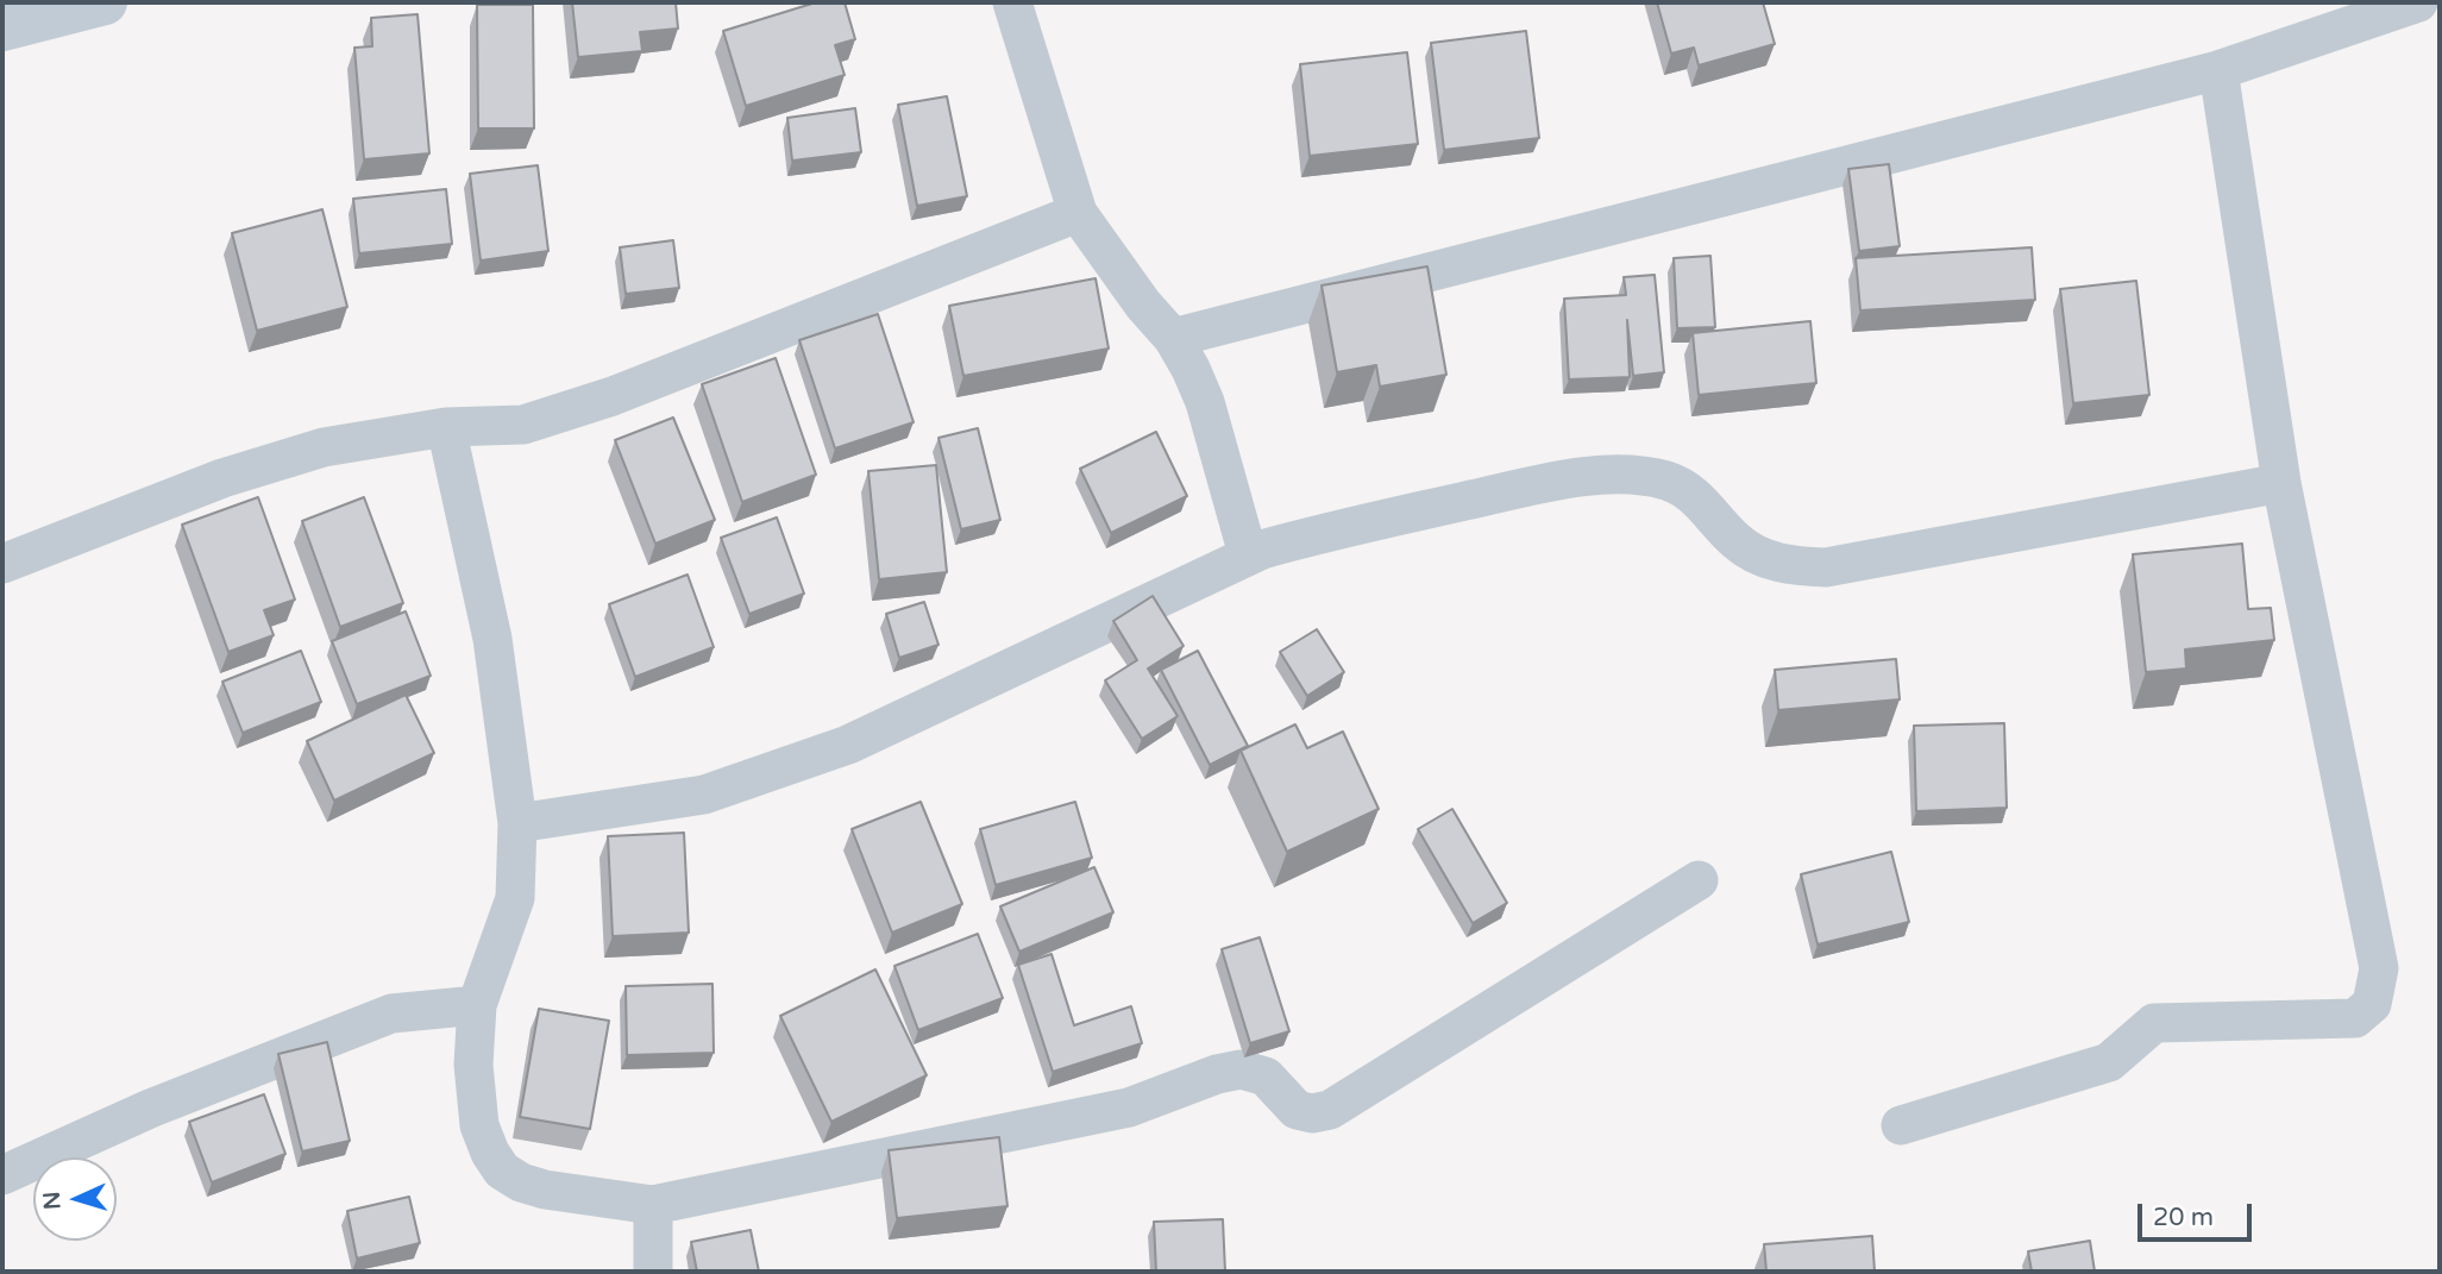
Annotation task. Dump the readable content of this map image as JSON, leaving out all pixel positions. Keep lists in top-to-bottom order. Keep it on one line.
{"scale_bar":"20 m","north":"left"}
